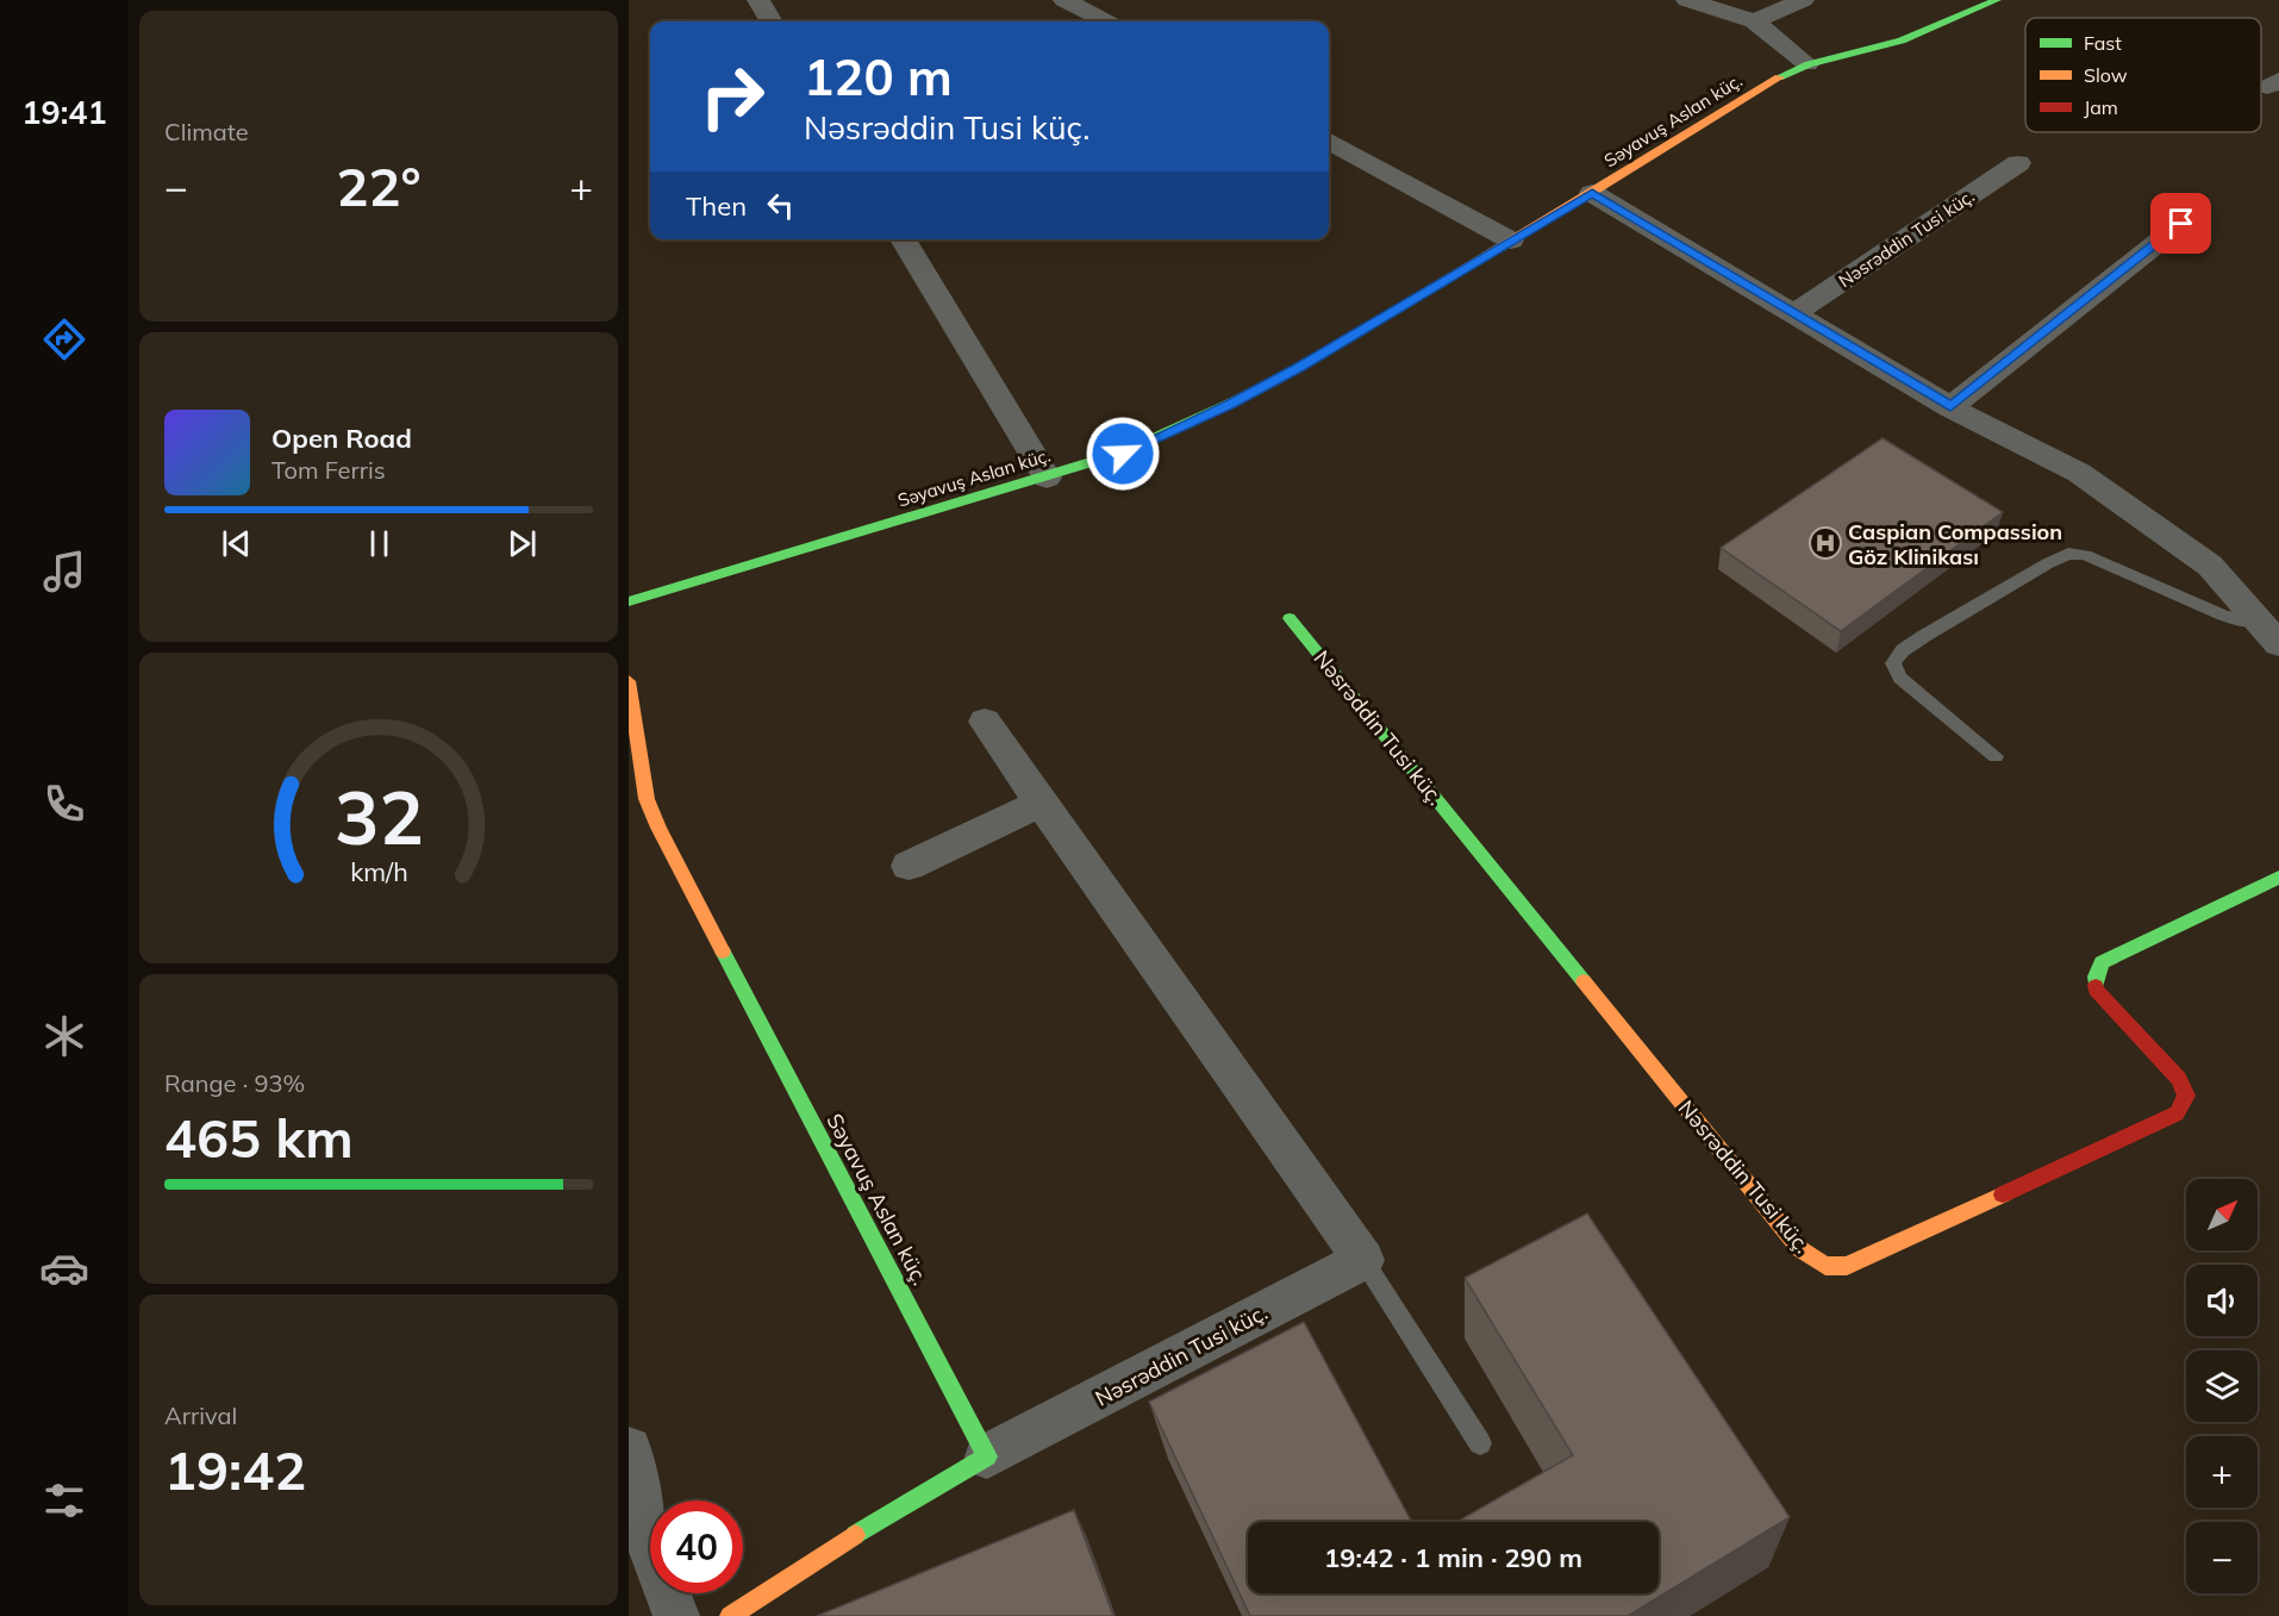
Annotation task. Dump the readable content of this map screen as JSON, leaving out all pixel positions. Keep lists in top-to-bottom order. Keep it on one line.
{"streets":{"street":["Səyavuş Aslan küç.","Nəsrəddin Tusi küç."]},"crossings":[["Səyavuş Aslan küç.","Nəsrəddin Tusi küç."]],"places":{"hospital":["Caspian Compassion Göz Klinikası"]},"legend":["Fast","Slow","Jam"],"north":"top right","page":{"tabs":"19:41","tile":["Climate",["Range · 93%","465 km"],["Arrival","19:42"]],"turn":["120 m","Nəsrəddin Tusi küç."],"heat":["−","22°","+"],"then":"Then","song":["Open Road","Tom Ferris"],"map_buttons":["+","−"],"limit":"40","trip":"19:42 · 1 min · 290 m","gauge":["32","km/h"]}}
